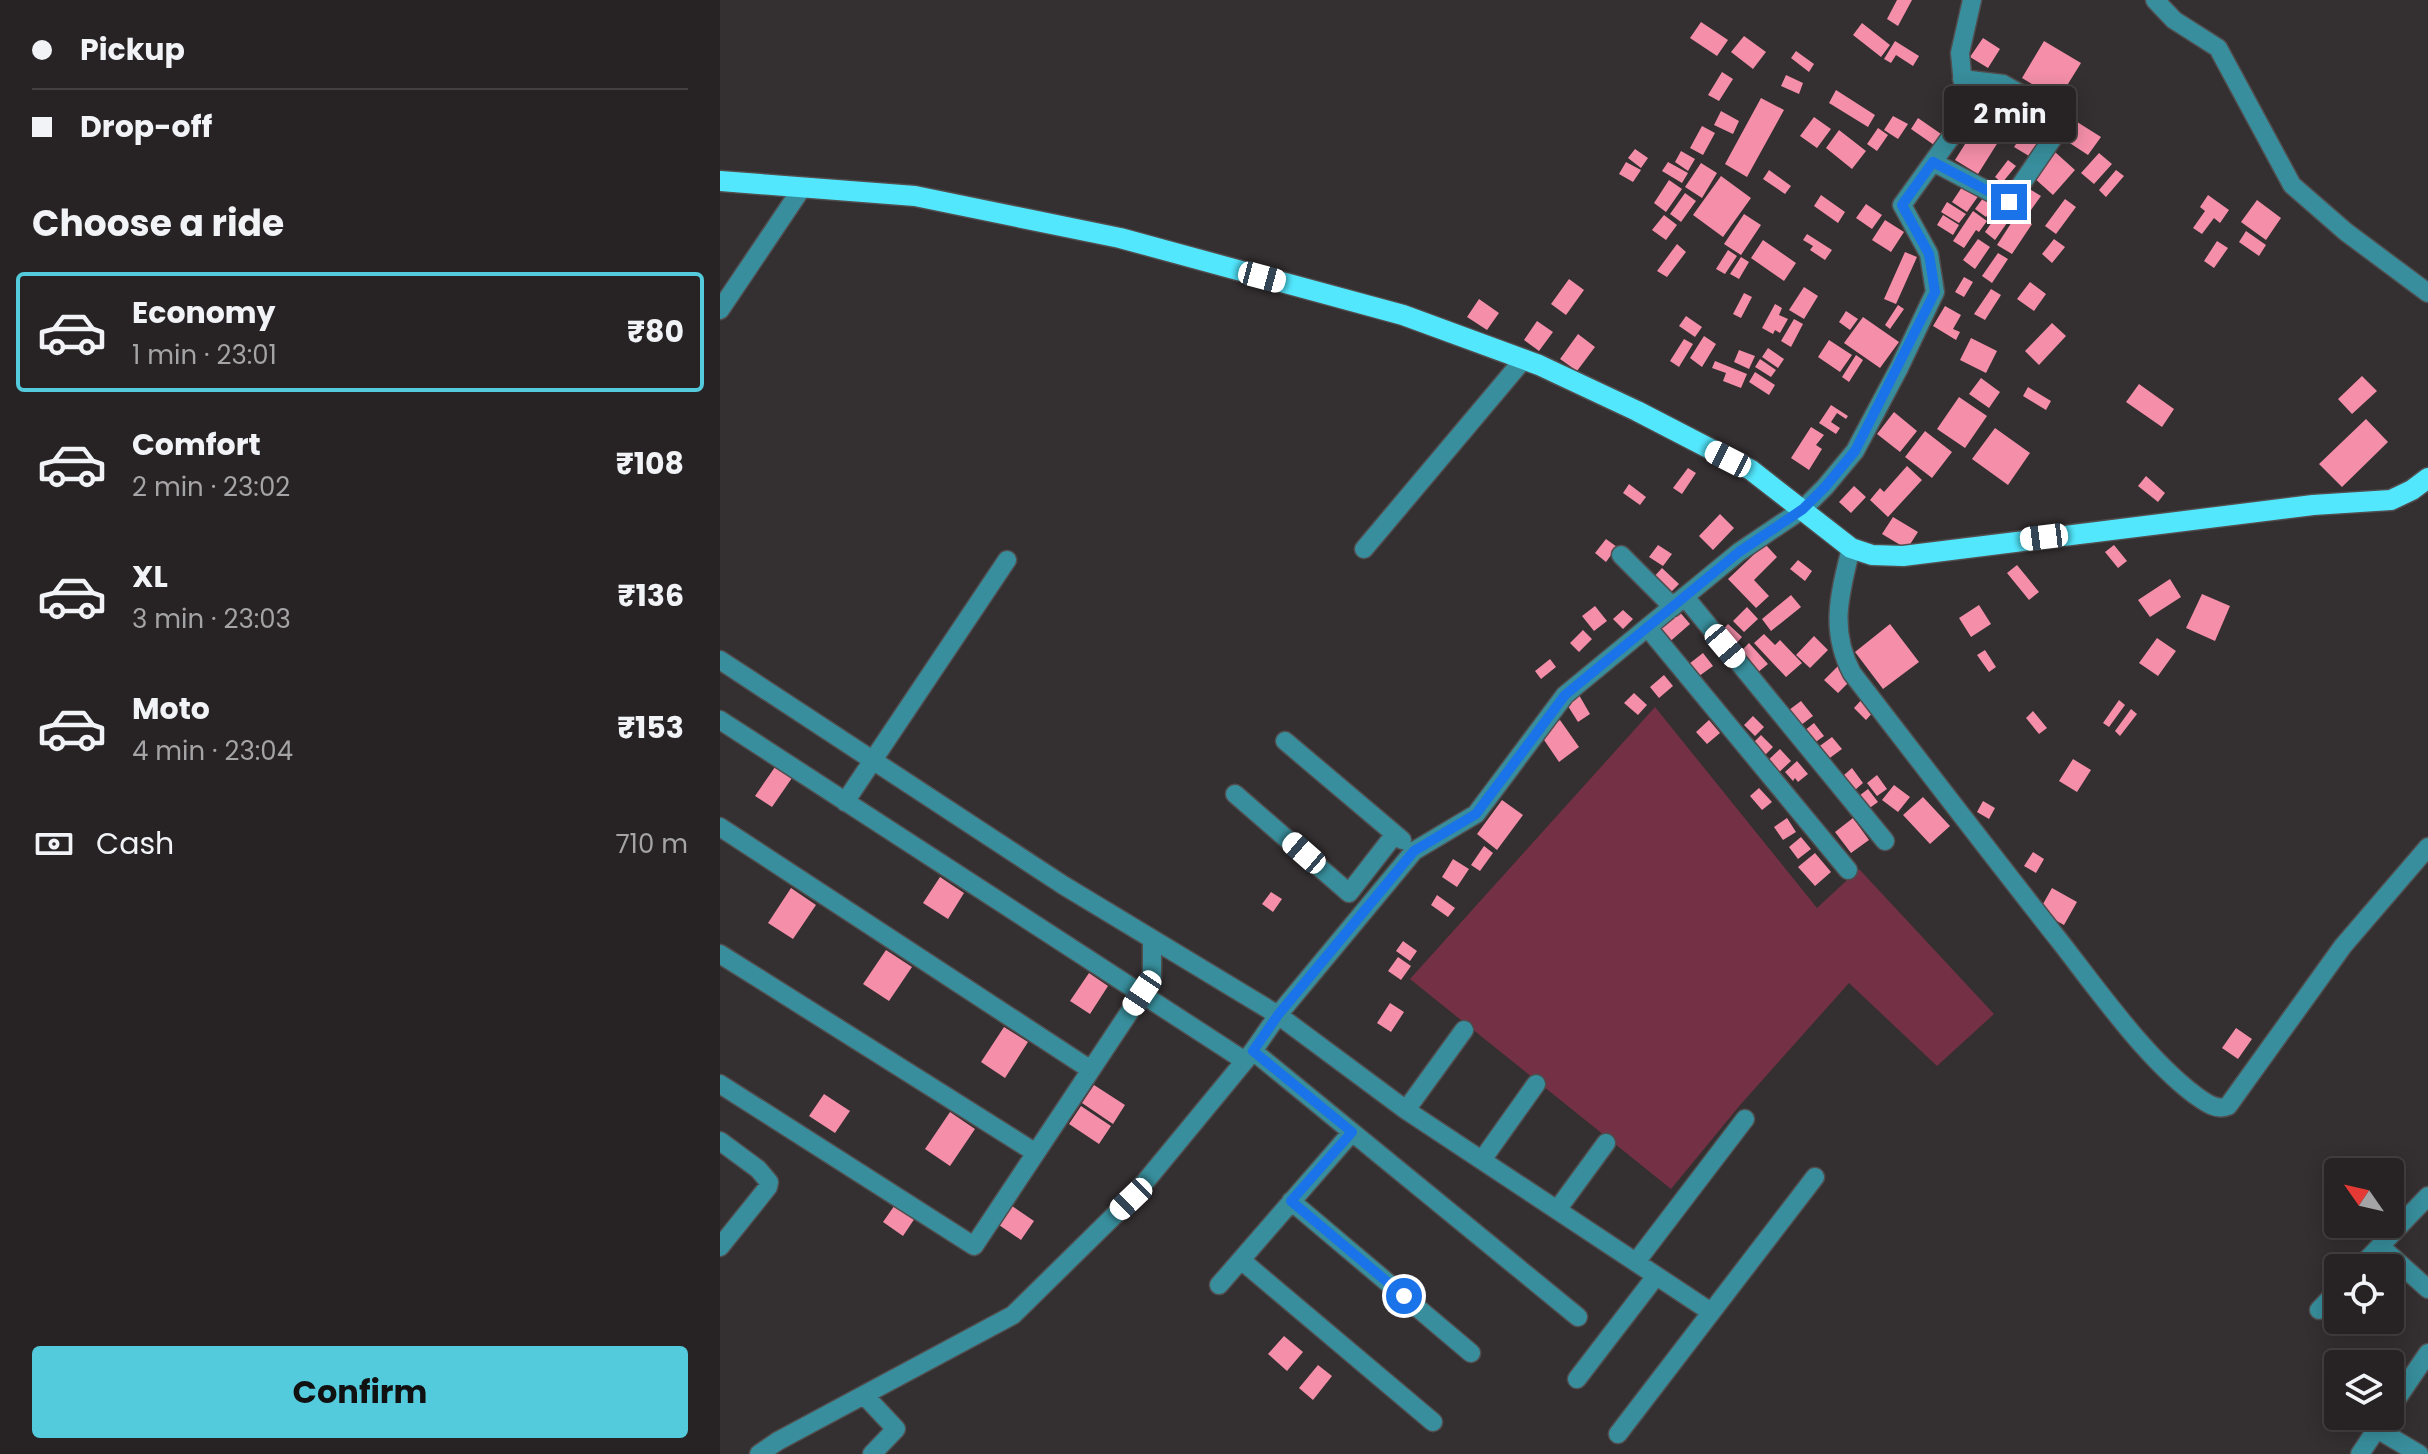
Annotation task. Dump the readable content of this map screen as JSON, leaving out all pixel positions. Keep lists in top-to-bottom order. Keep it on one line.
{"north":"top left","page":{"banner":["Pickup","Drop-off"],"bubble":"2 min","heading":"Choose a ride","list":[{"name":"Economy","note":"1 min · 23:01","value":"₹80"},{"name":"Comfort","note":"2 min · 23:02","value":"₹108"},{"name":"XL","note":"3 min · 23:03","value":"₹136"},{"name":"Moto","note":"4 min · 23:04","value":"₹153"}],"pay":["Cash","710 m"],"buttons":"Confirm"}}
